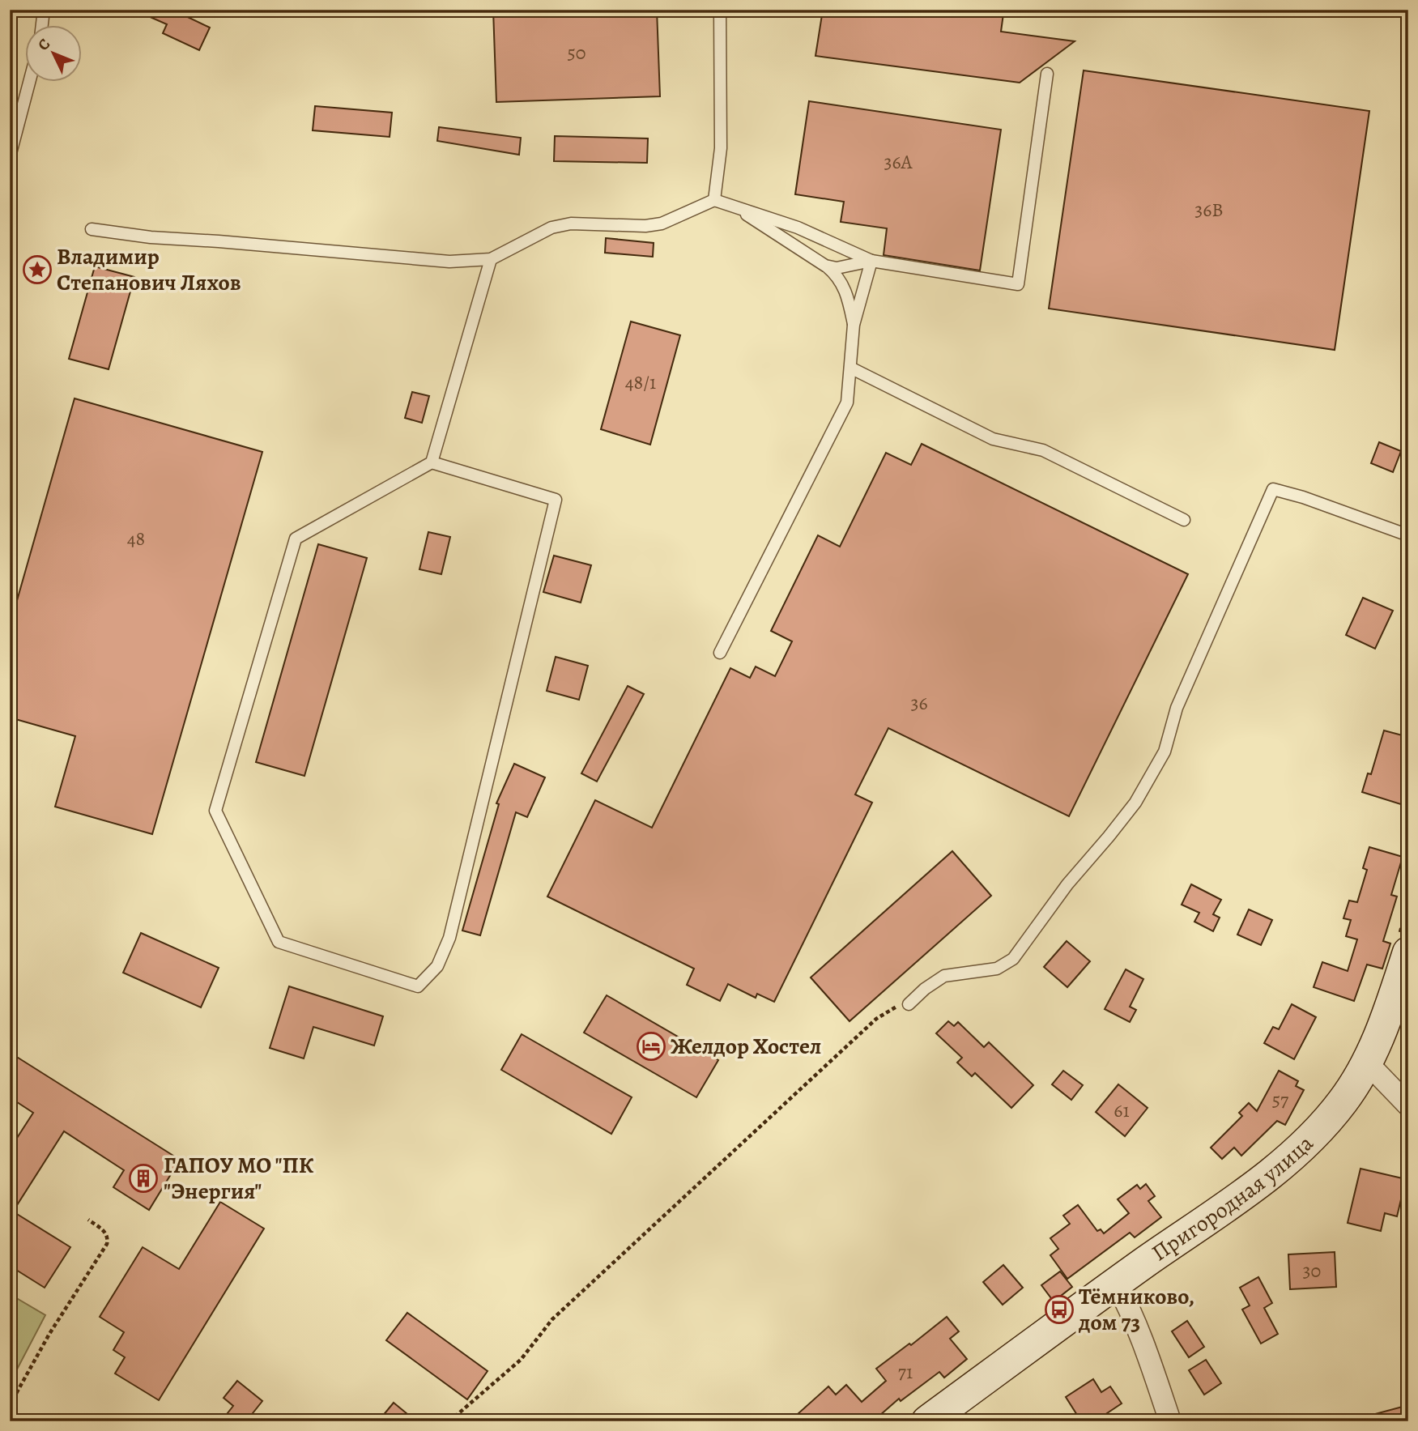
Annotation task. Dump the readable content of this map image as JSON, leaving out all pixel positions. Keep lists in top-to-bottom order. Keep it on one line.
{"streets":{"street":["Пригородная улица"]},"places":{"place":["Владимир Степанович Ляхов"],"hotel":["Желдор Хостел"],"building":["ГАПОУ МО \"ПК \"Энергия\""],"bus stop":["Тёмниково, дом 73"]},"house_numbers":["50","36А","36В","48/1","48","36","57","61","30","71"],"north":"top left"}
